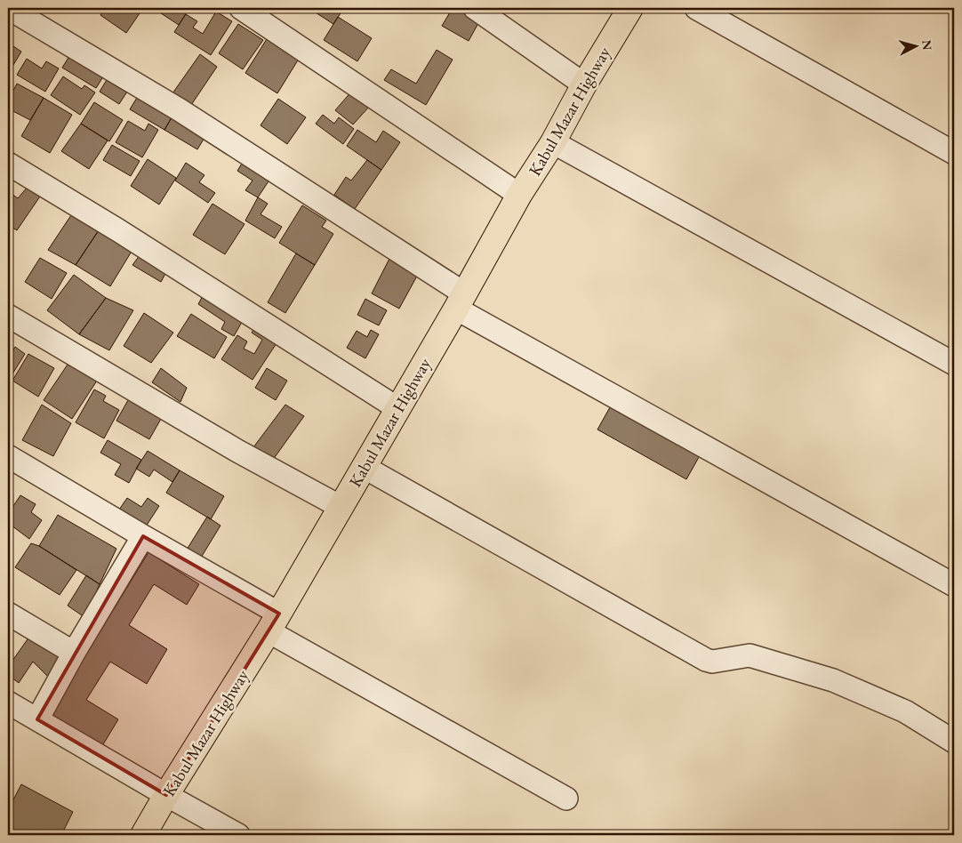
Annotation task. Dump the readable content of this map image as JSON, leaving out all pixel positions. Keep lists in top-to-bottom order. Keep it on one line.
{"streets":{"highway":["Kabul Mazar Highway"]},"north":"right"}
